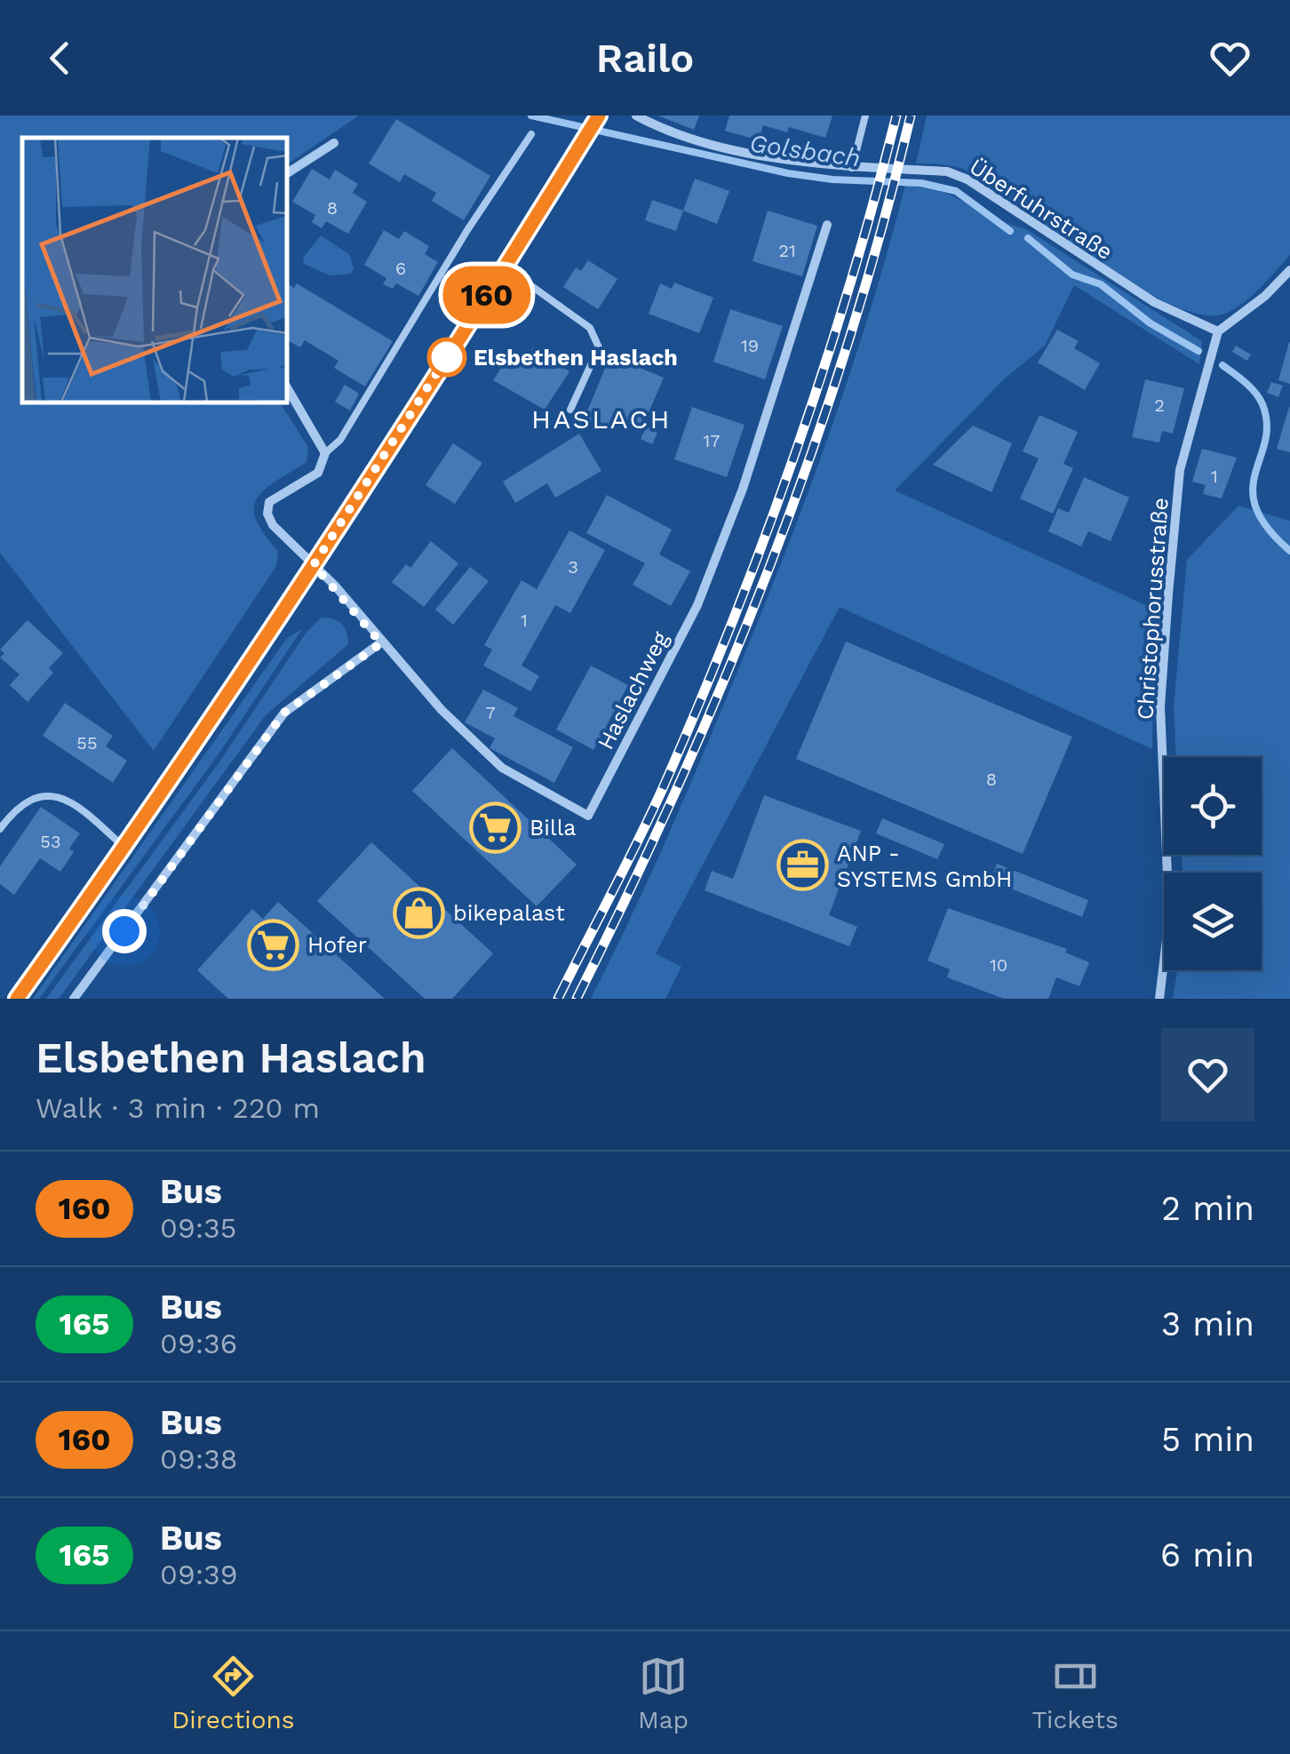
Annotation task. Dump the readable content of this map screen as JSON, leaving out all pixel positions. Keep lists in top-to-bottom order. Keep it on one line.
{"streets":{"street":["Überfuhrstraße","Christophorusstraße","Haslachweg"]},"crossings":[["Überfuhrstraße","Christophorusstraße"]],"districts":["HASLACH"],"water":["Golsbach"],"places":{"other":["Elsbethen Haslach"],"supermarket":["Billa","Hofer"],"office":["ANP - SYSTEMS GmbH"],"shop":["bikepalast"]},"lines":["bus line 160"],"house_numbers":["8","21","6","19","2","17","1","3","1","7","55","8","53","10"],"page":{"header":"Railo","on_map":"160","heading":["Elsbethen Haslach","Walk · 3 min · 220 m"],"list":[{"mark":"160","name":"Bus","note":"09:35","value":"2 min"},{"mark":"165","name":"Bus","note":"09:36","value":"3 min"},{"mark":"160","name":"Bus","note":"09:38","value":"5 min"},{"mark":"165","name":"Bus","note":"09:39","value":"6 min"}],"tabs":["Directions","Map","Tickets"]}}
